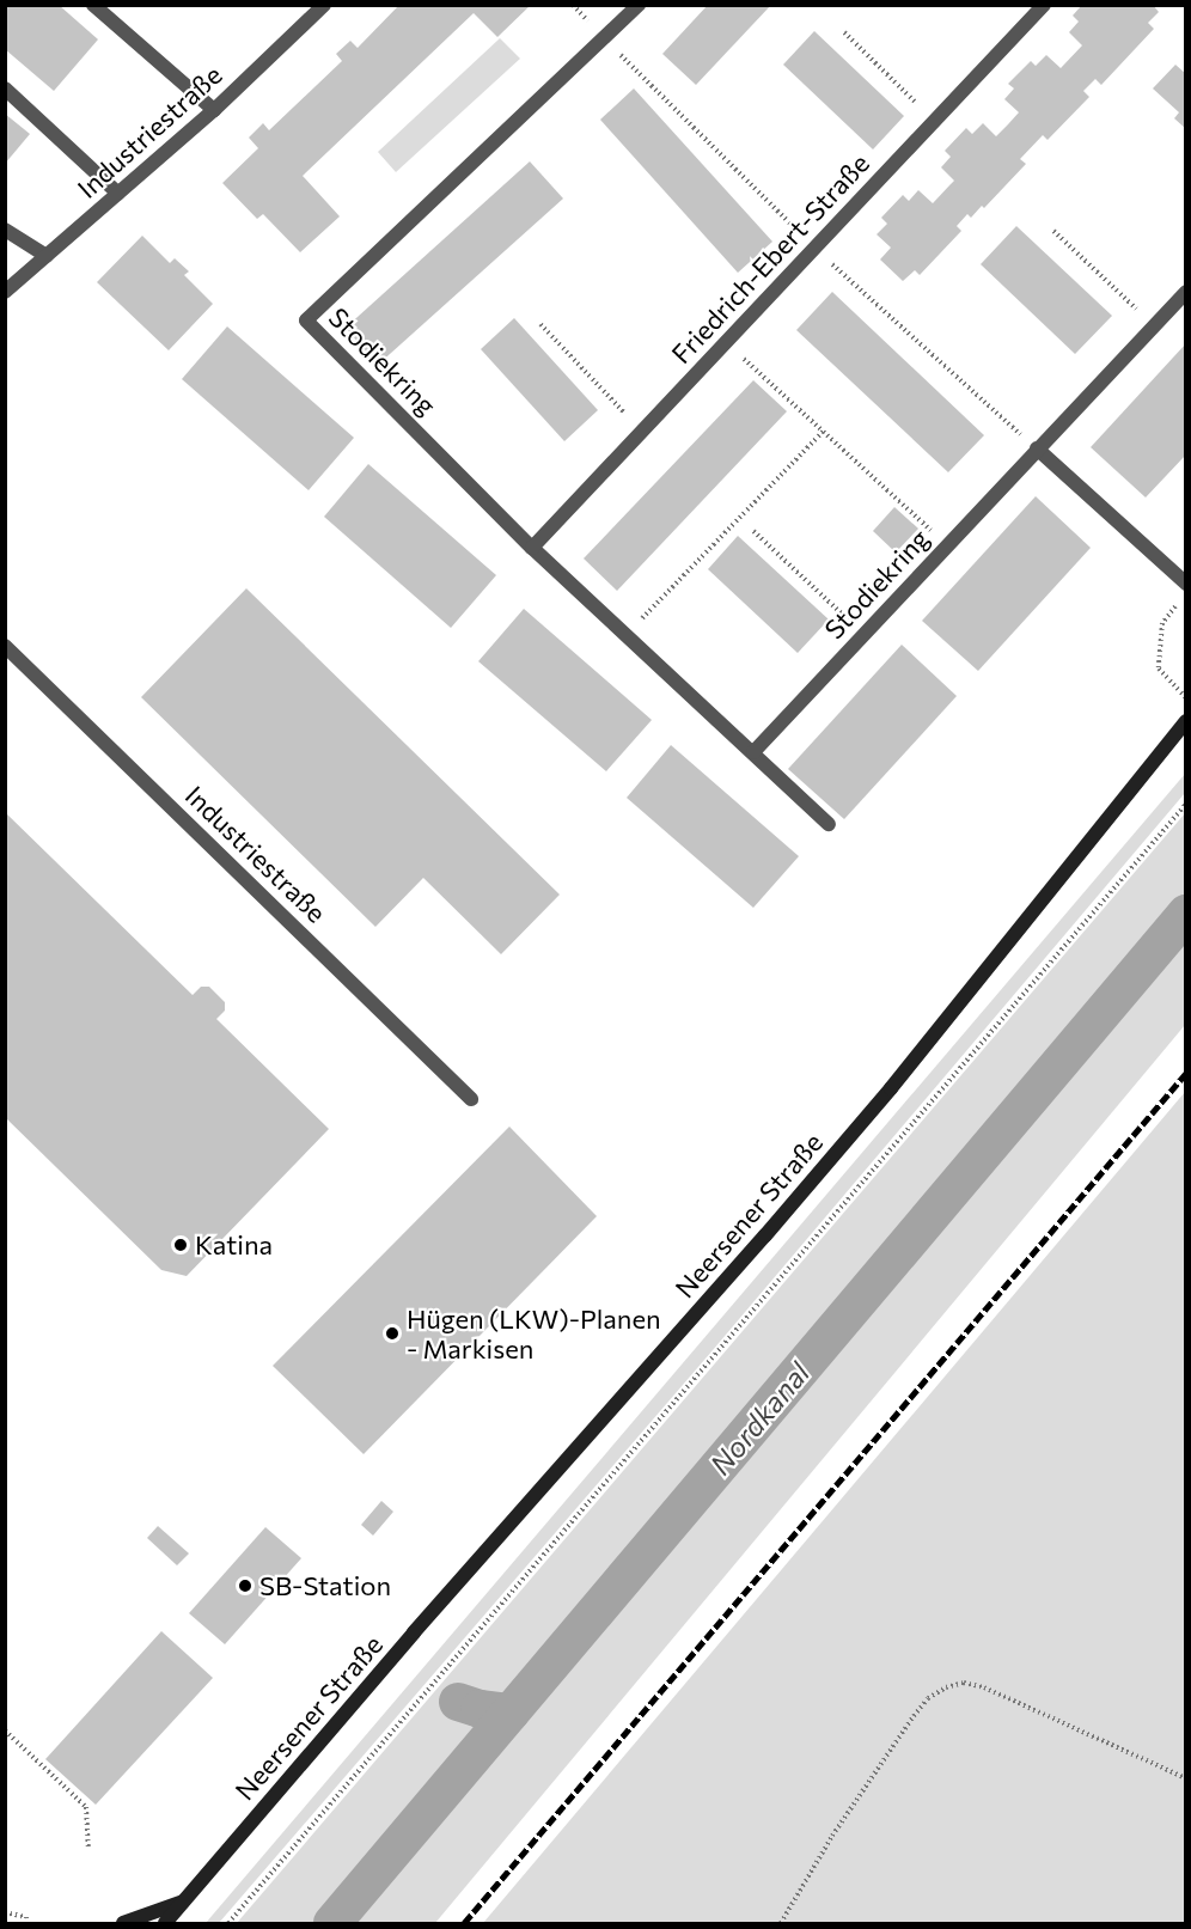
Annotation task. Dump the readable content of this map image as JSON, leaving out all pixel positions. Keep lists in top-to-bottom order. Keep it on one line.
{"streets":{"main road":["Neersener Straße"],"street":["Industriestraße","Friedrich-Ebert-Straße","Stodiekring"]},"crossings":[["Friedrich-Ebert-Straße","Stodiekring"]],"water":["Nordkanal"],"places":["Katina","Hügen (LKW)-Planen - Markisen","SB-Station"]}
